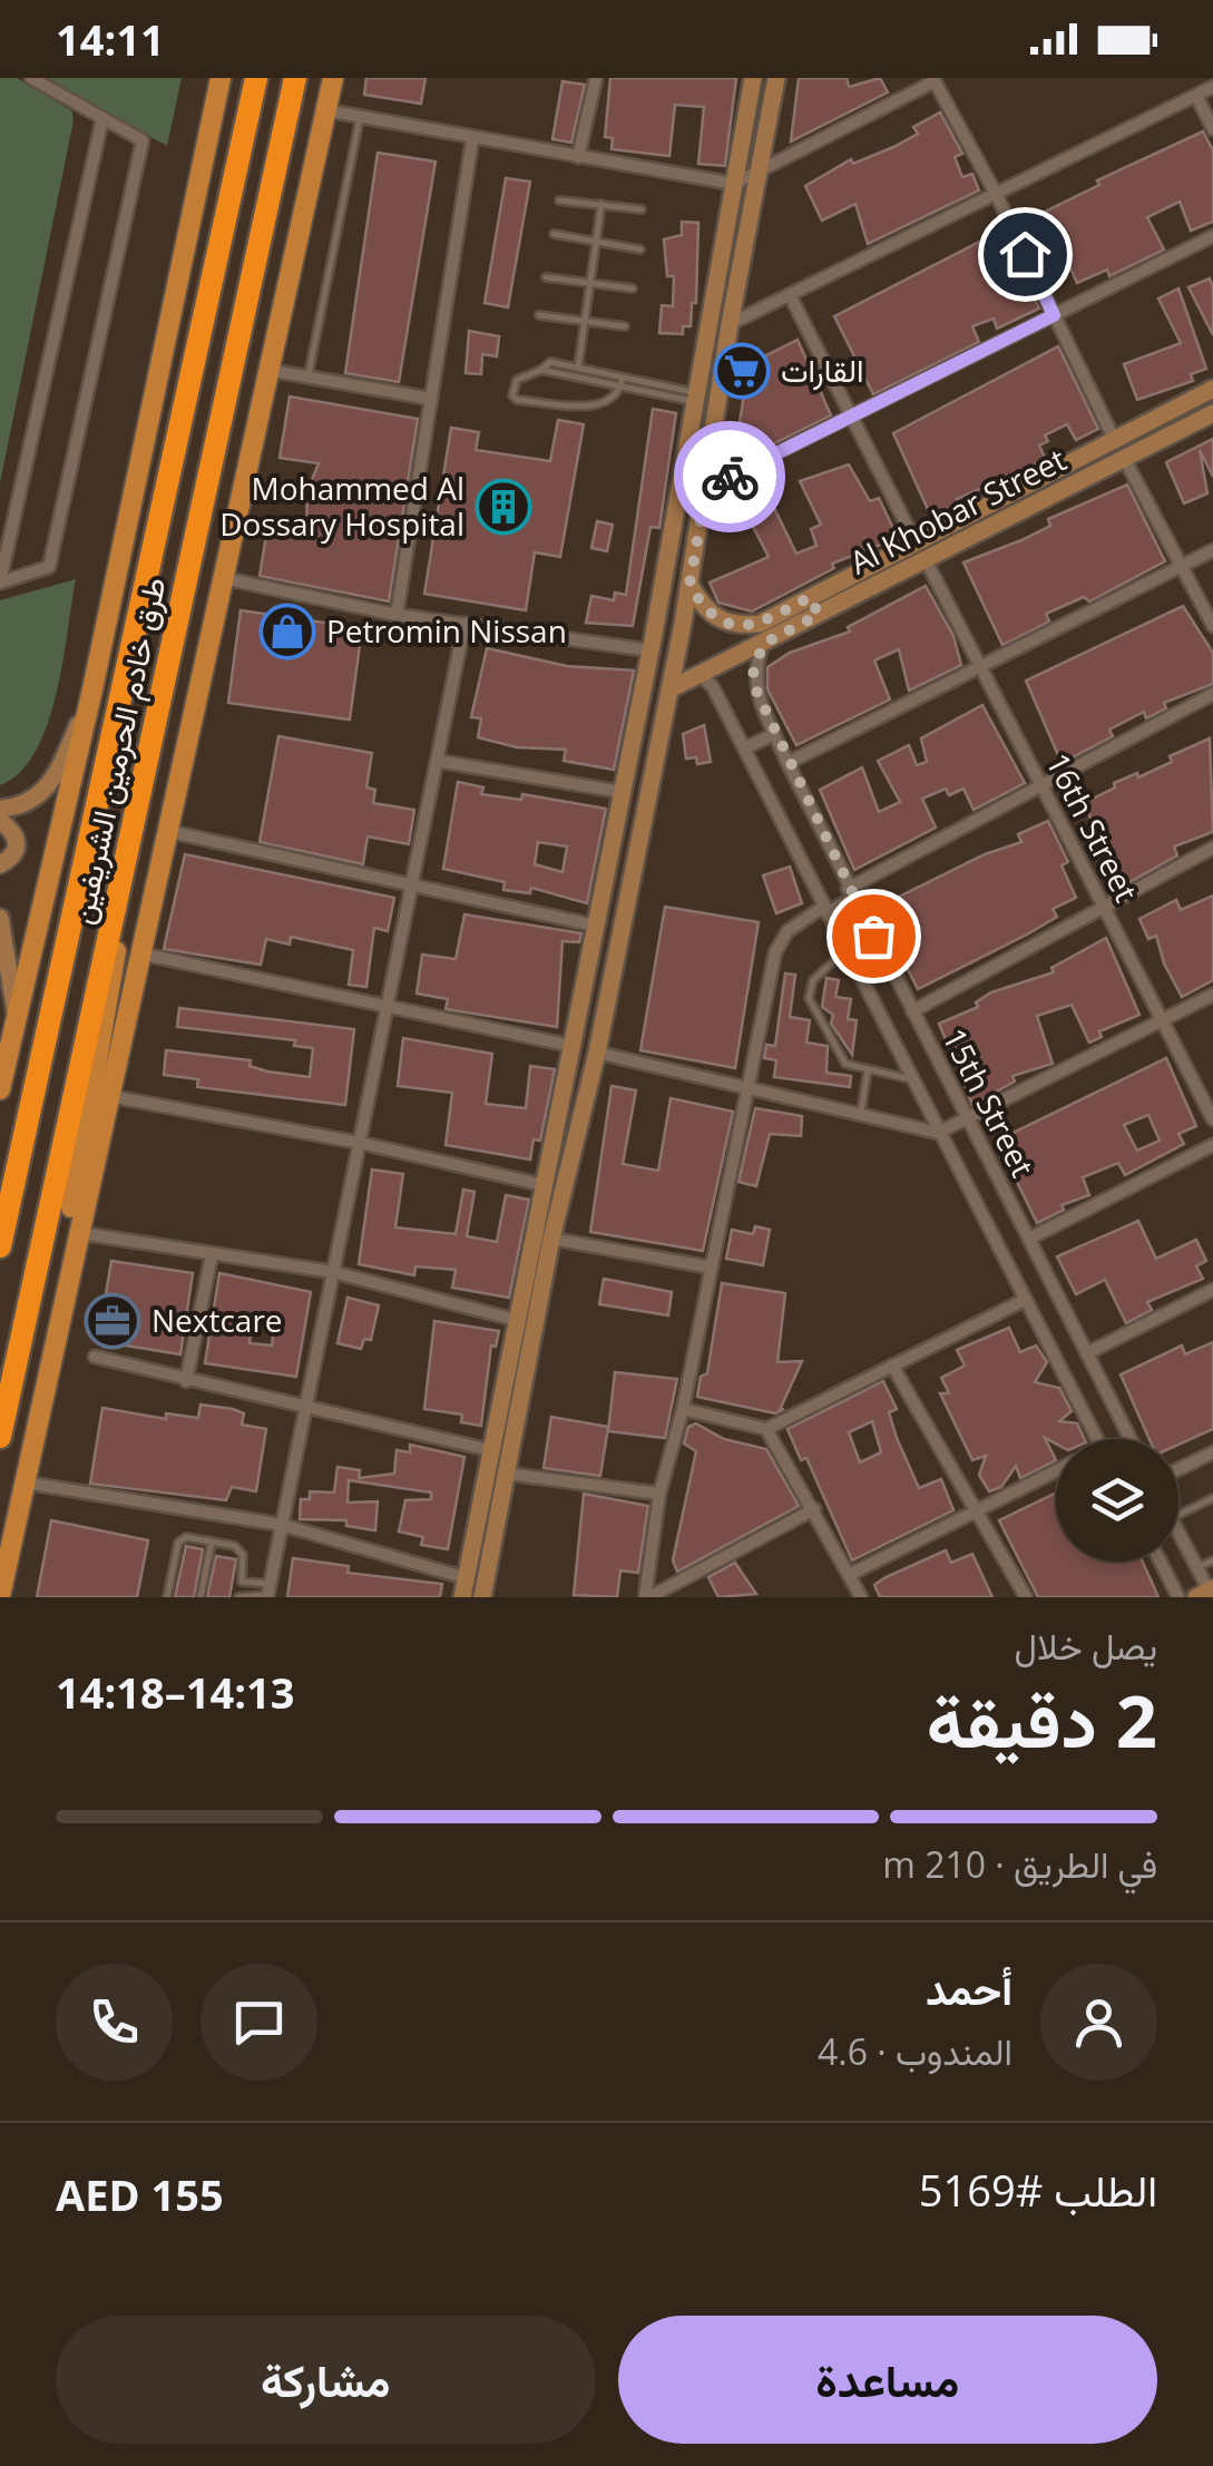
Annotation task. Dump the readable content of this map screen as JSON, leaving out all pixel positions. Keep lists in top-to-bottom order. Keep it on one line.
{"streets":{"highway":["طرق خادم الحرمين الشريفين"],"street":["Al Khobar Street","16th Street","15th Street"]},"crossings":[["Al Khobar Street","16th Street"],["Al Khobar Street","15th Street"]],"places":{"supermarket":["القارات"],"building":["Mohammed Al Dossary Hospital"],"shop":["Petromin Nissan"],"office":["Nextcare"]},"page":{"status":"14:11","heading":["2 دقيقة","يصل خلال","14:13–14:18"],"panel":["أحمد","المندوب · 4.6","الطلب #5169","AED 155"],"bar":"في الطريق · 210 m","buttons":["مساعدة","مشاركة"]}}
